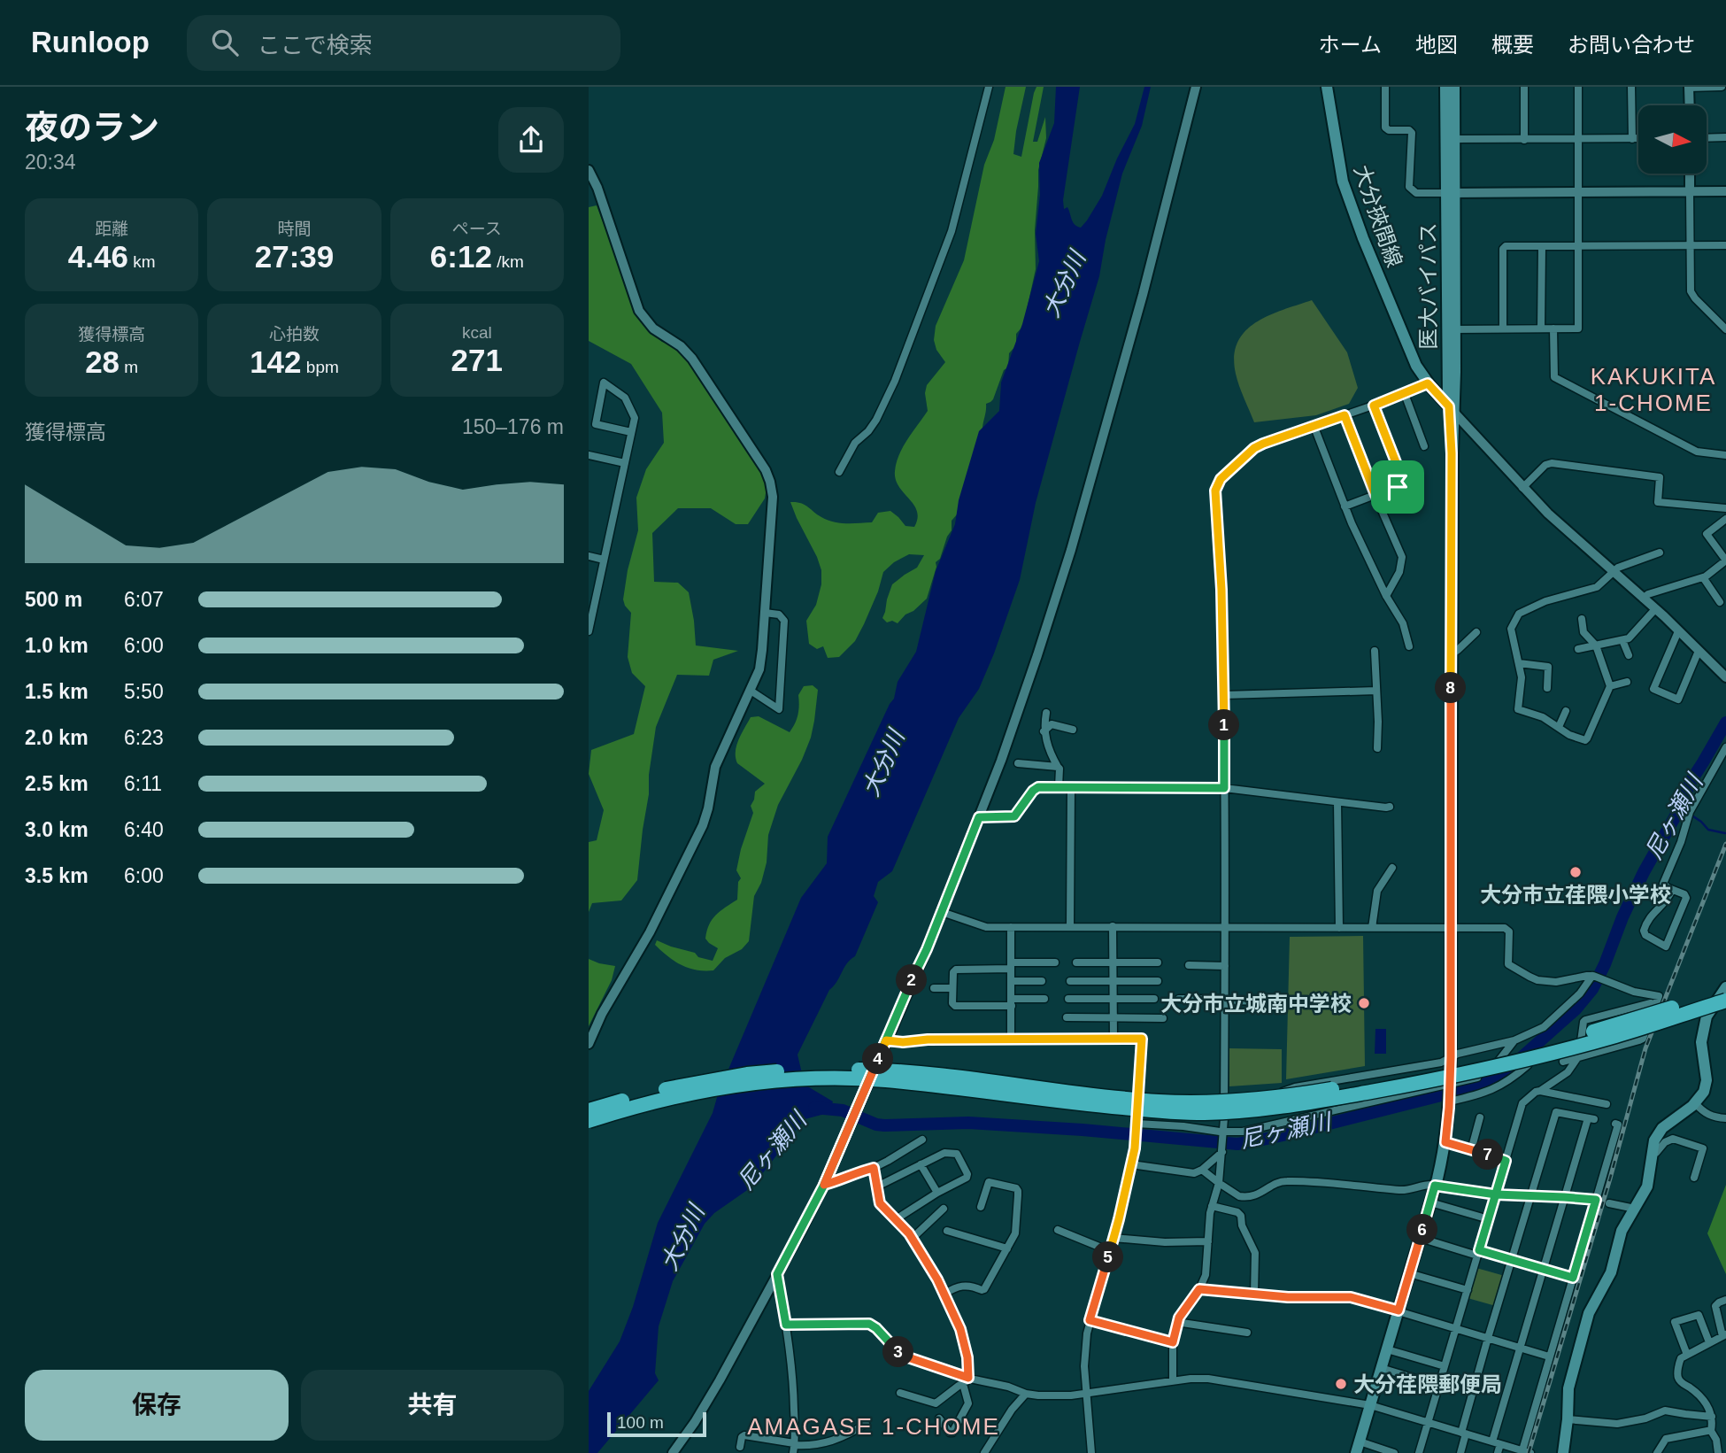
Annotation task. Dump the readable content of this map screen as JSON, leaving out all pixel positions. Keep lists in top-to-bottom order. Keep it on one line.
{"streets":{"main road":["大分挾間線","医大バイパス"]},"crossings":[["大分挾間線","医大バイパス"]],"districts":["KAKUKITA 1-CHOME","AMAGASE 1-CHOME"],"water":["大分川","尼ヶ瀬川"],"places":["大分市立荏隈小学校","大分市立城南中学校","大分荏隈郵便局"],"scale_bar":"100 m","north":"right","page":{"header":"Runloop","search":"ここで検索","nav":["ホーム","地図","概要","お問い合わせ"],"heading":["夜のラン","20:34"],"stats":[["距離","4.46 km"],["時間","27:39"],["ペース","6:12 /km"],["獲得標高","28 m"],["心拍数","142 bpm"],["kcal","271"]],"chart":["獲得標高","150–176 m"],"list":[{"name":"500 m","note":"6:07"},{"name":"1.0 km","note":"6:00"},{"name":"1.5 km","note":"5:50"},{"name":"2.0 km","note":"6:23"},{"name":"2.5 km","note":"6:11"},{"name":"3.0 km","note":"6:40"},{"name":"3.5 km","note":"6:00"}],"pins":["8","1","2","4","7","6","5","3"],"buttons":["保存","共有"],"scale":"100 m"}}
